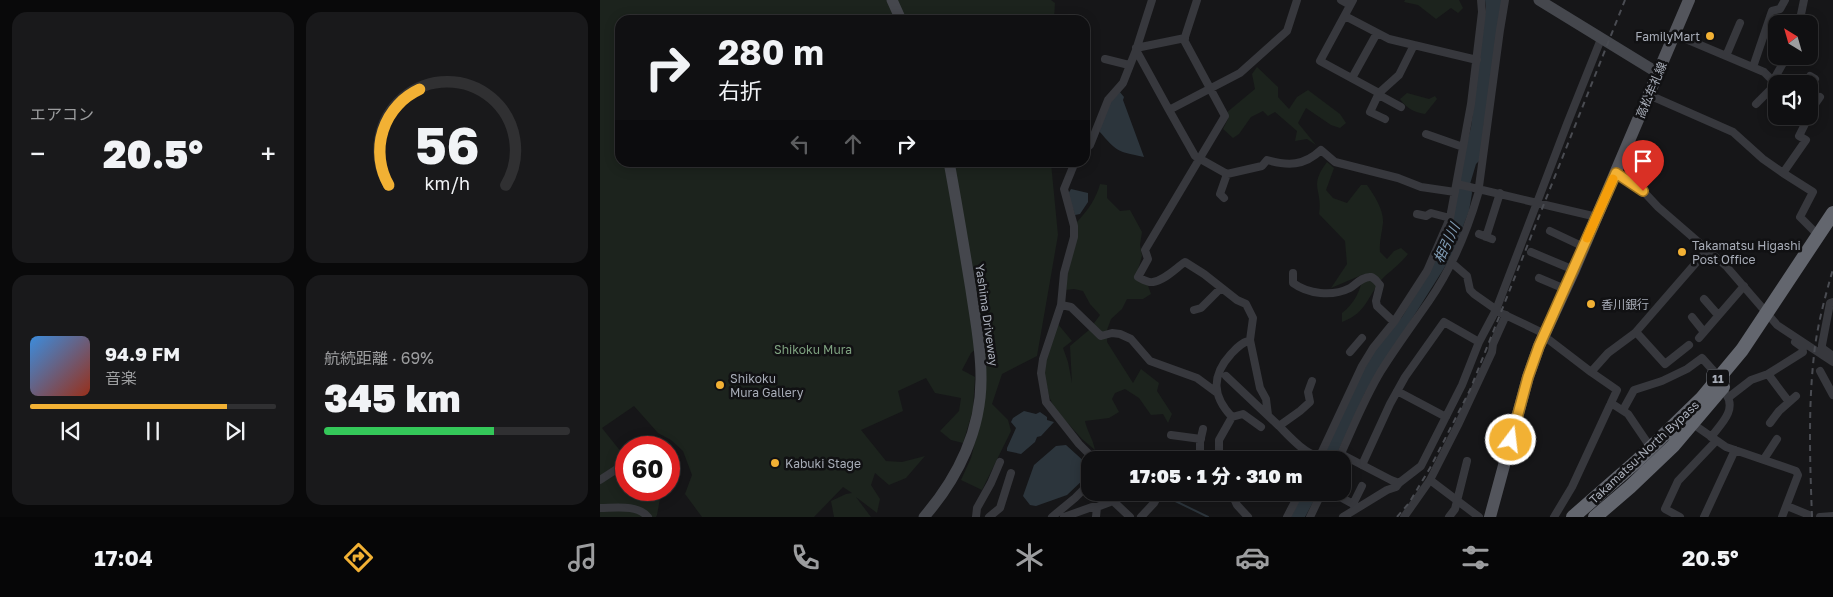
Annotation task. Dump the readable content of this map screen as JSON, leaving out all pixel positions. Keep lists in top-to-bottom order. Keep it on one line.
{"streets":{"highway":["11","Takamatsu-North Bypass"],"main road":["高松牟礼線"],"street":["Yashima Driveway"]},"water":["相引川"],"parks":["Shikoku Mura"],"places":["FamilyMart","Takamatsu Higashi Post Office","香川銀行","Shikoku Mura Gallery","Kabuki Stage"],"north":"top left","page":{"tile":["エアコン",["航続距離 · 69%","345 km"]],"turn":["280 m","右折"],"heat":["−","20.5°","+"],"song":["94.9 FM","音楽"],"limit":"60","trip":"17:05 · 1 分 · 310 m","tabs":["17:04","20.5°"],"gauge":["56","km/h"]}}
